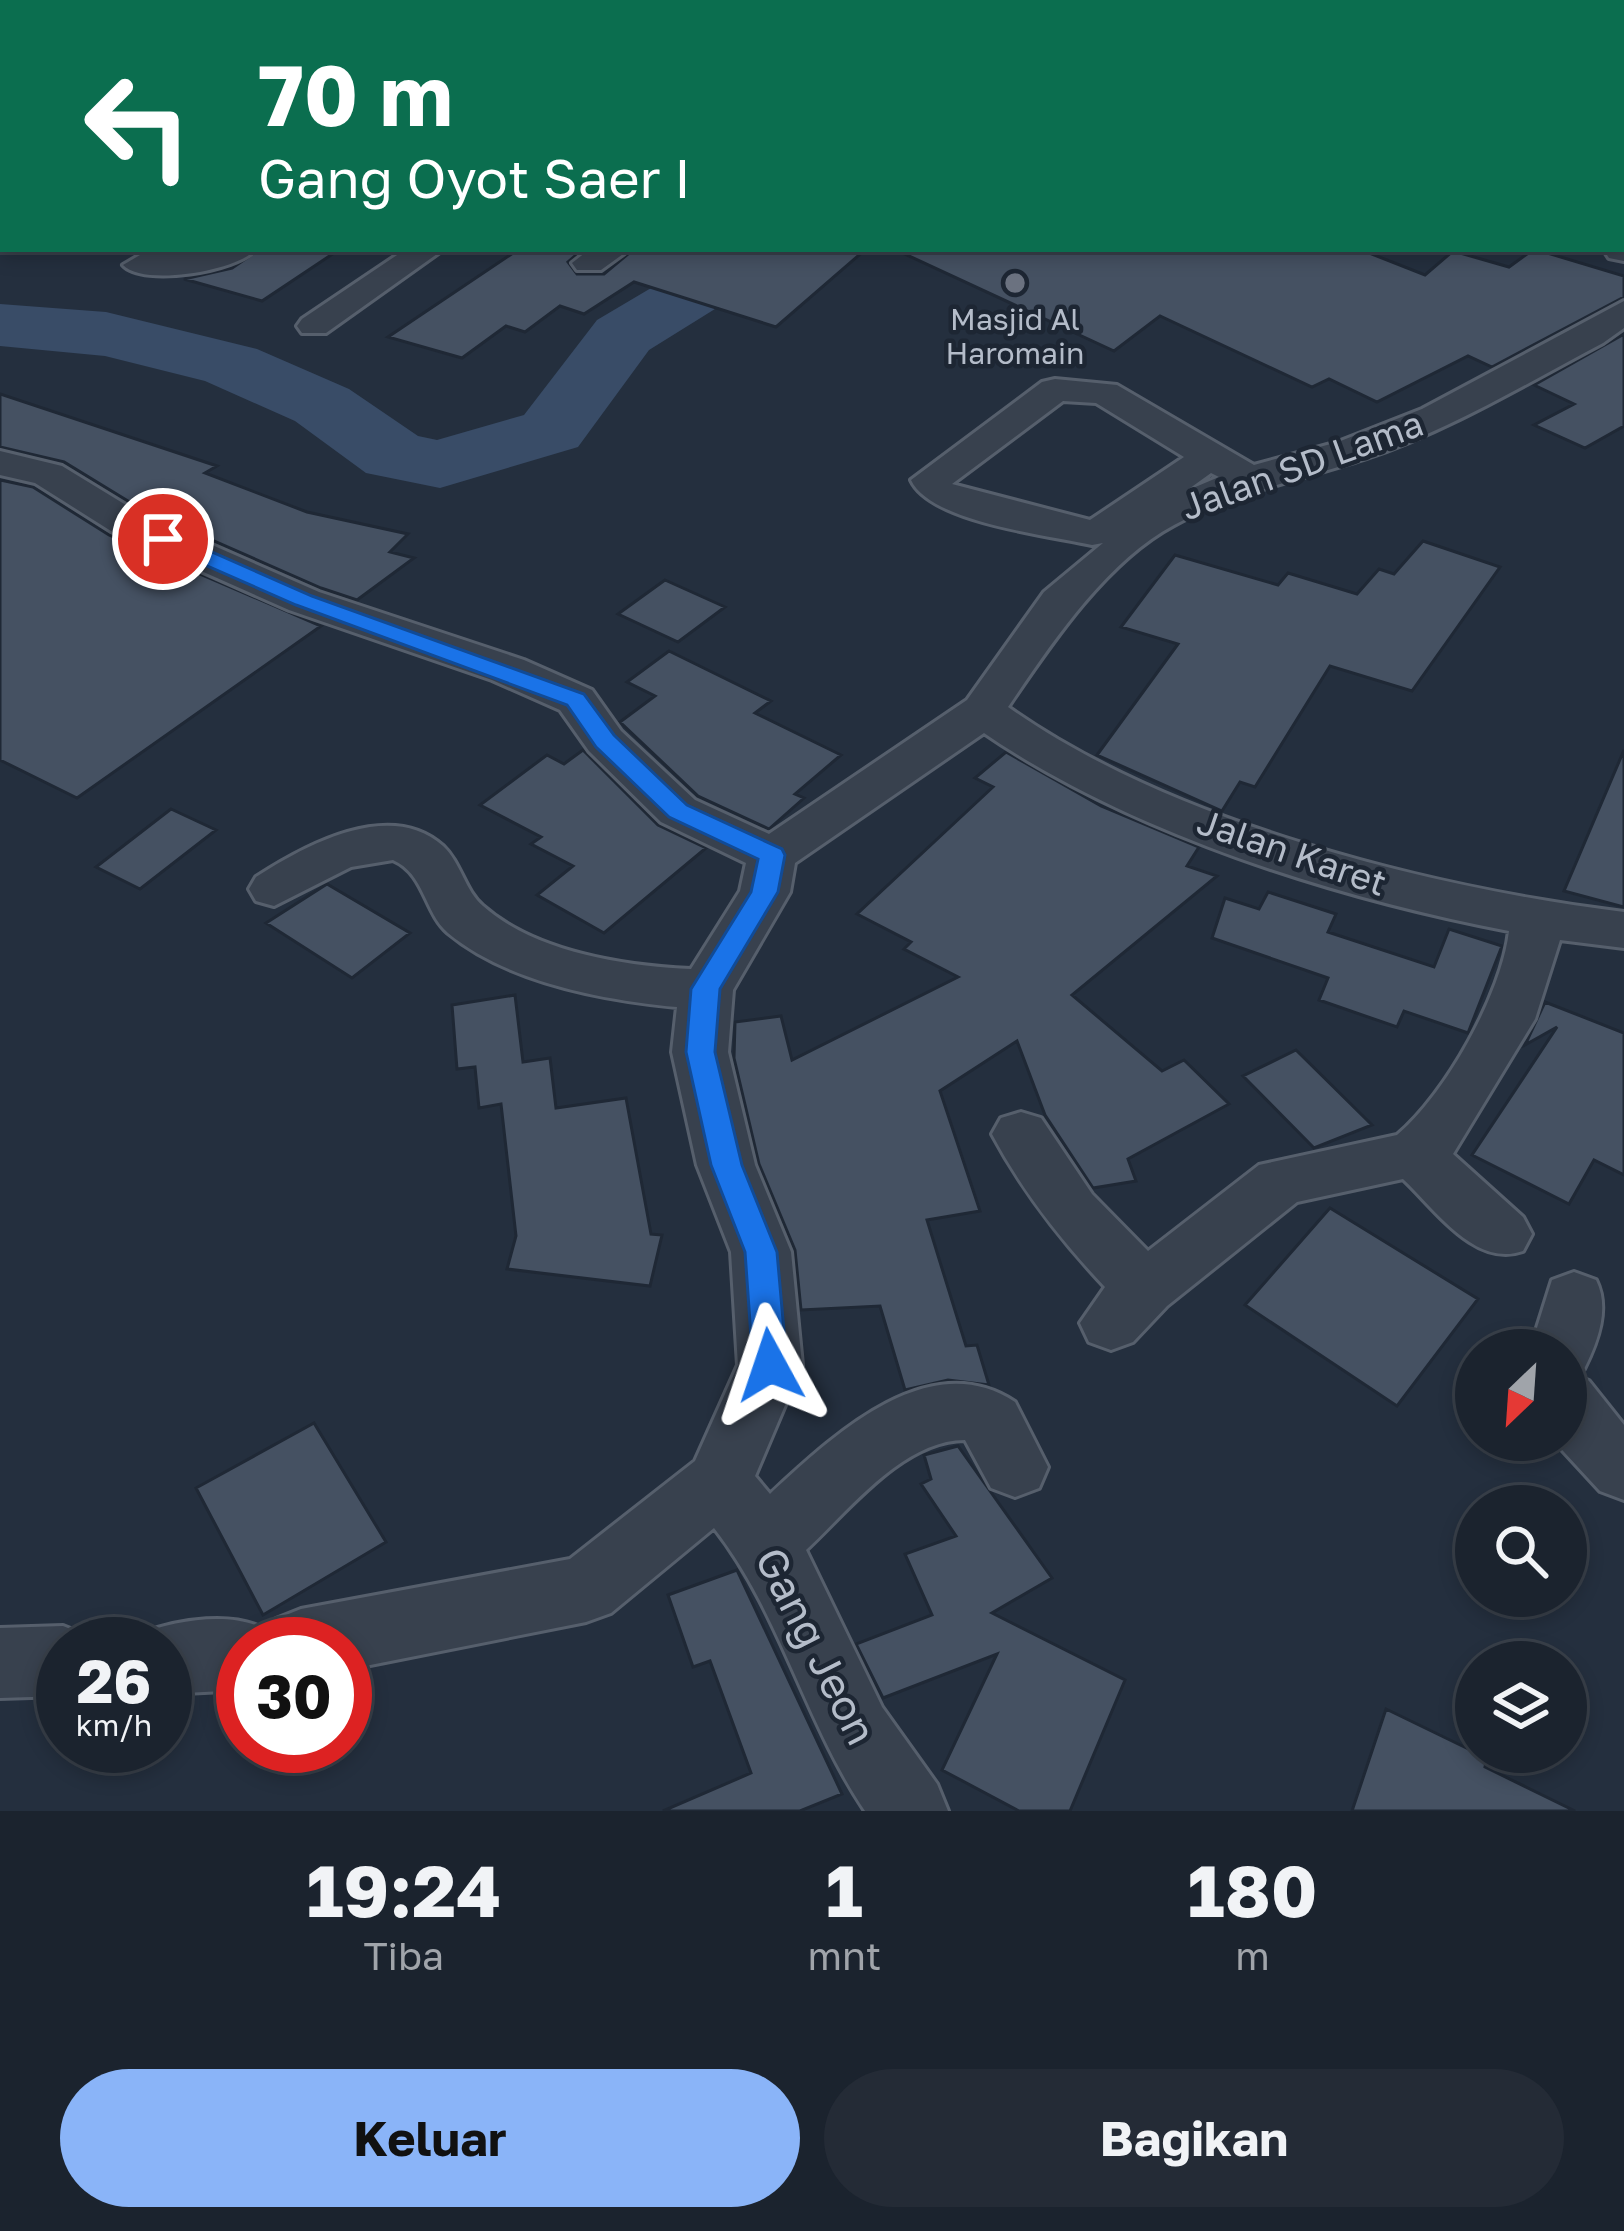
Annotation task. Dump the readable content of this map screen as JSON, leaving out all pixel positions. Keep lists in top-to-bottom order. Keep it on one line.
{"streets":{"street":["Jalan SD Lama","Jalan Karet","Gang Jeon"]},"crossings":[["Jalan SD Lama","Jalan Karet"]],"places":["Masjid Al Haromain"],"north":"bottom left","page":{"turn":["70 m","Gang Oyot Saer I"],"speed":"26 km/h","limit":"30","eta":["19:24","Tiba","1","mnt","180","m"],"buttons":["Keluar","Bagikan"]}}
